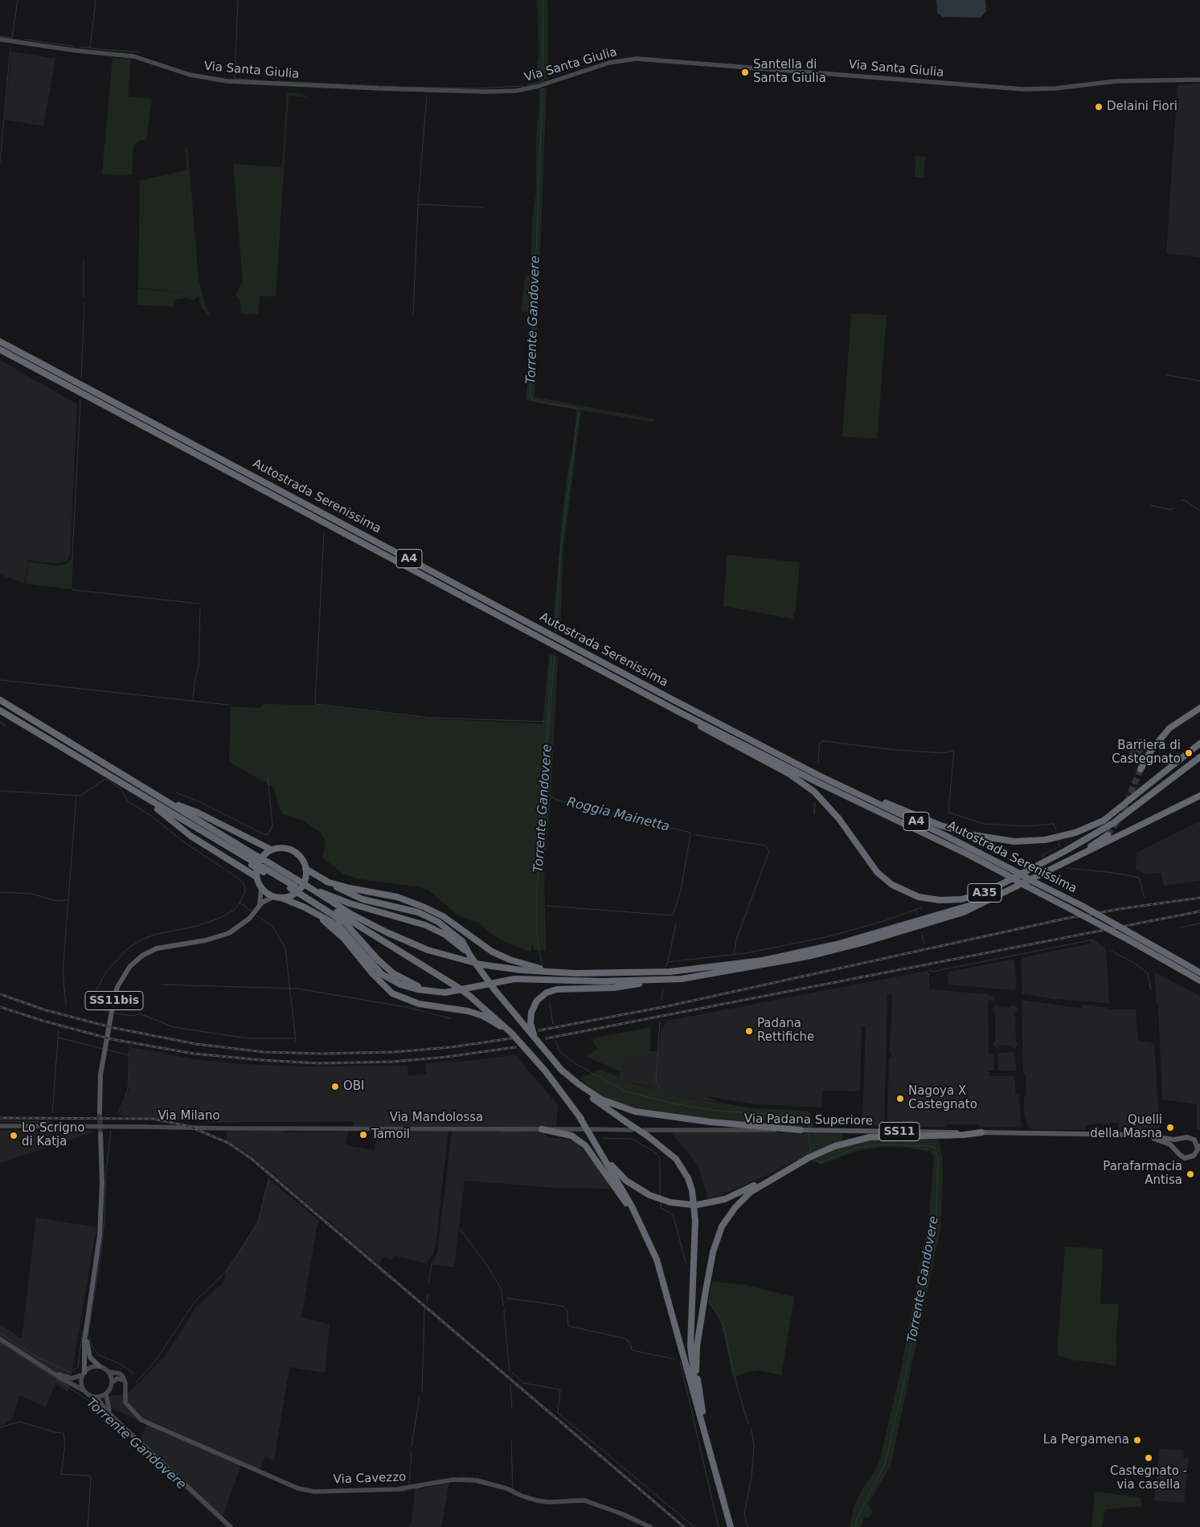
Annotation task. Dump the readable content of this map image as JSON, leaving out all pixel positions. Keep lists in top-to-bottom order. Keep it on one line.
{"streets":{"highway":["Autostrada Serenissima","A4","A35"],"main road":["SS11bis","Via Padana Superiore","SS11"],"street":["Via Santa Giulia","Via Milano","Via Mandolossa","Via Cavezzo"]},"crossings":[["Autostrada Serenissima","A35"],["Via Milano","Via Mandolossa"]],"water":["Torrente Gandovere","Roggia Mainetta"],"places":["Santella di Santa Giulia","Delaini Fiori","Barriera di Castegnato","Padana Rettifiche","OBI","Nagoya X Castegnato","Quelli della Masna","Tamoil","Lo Scrigno di Katja","Parafarmacia Antisa","La Pergamena","Castegnato - via casella"]}
